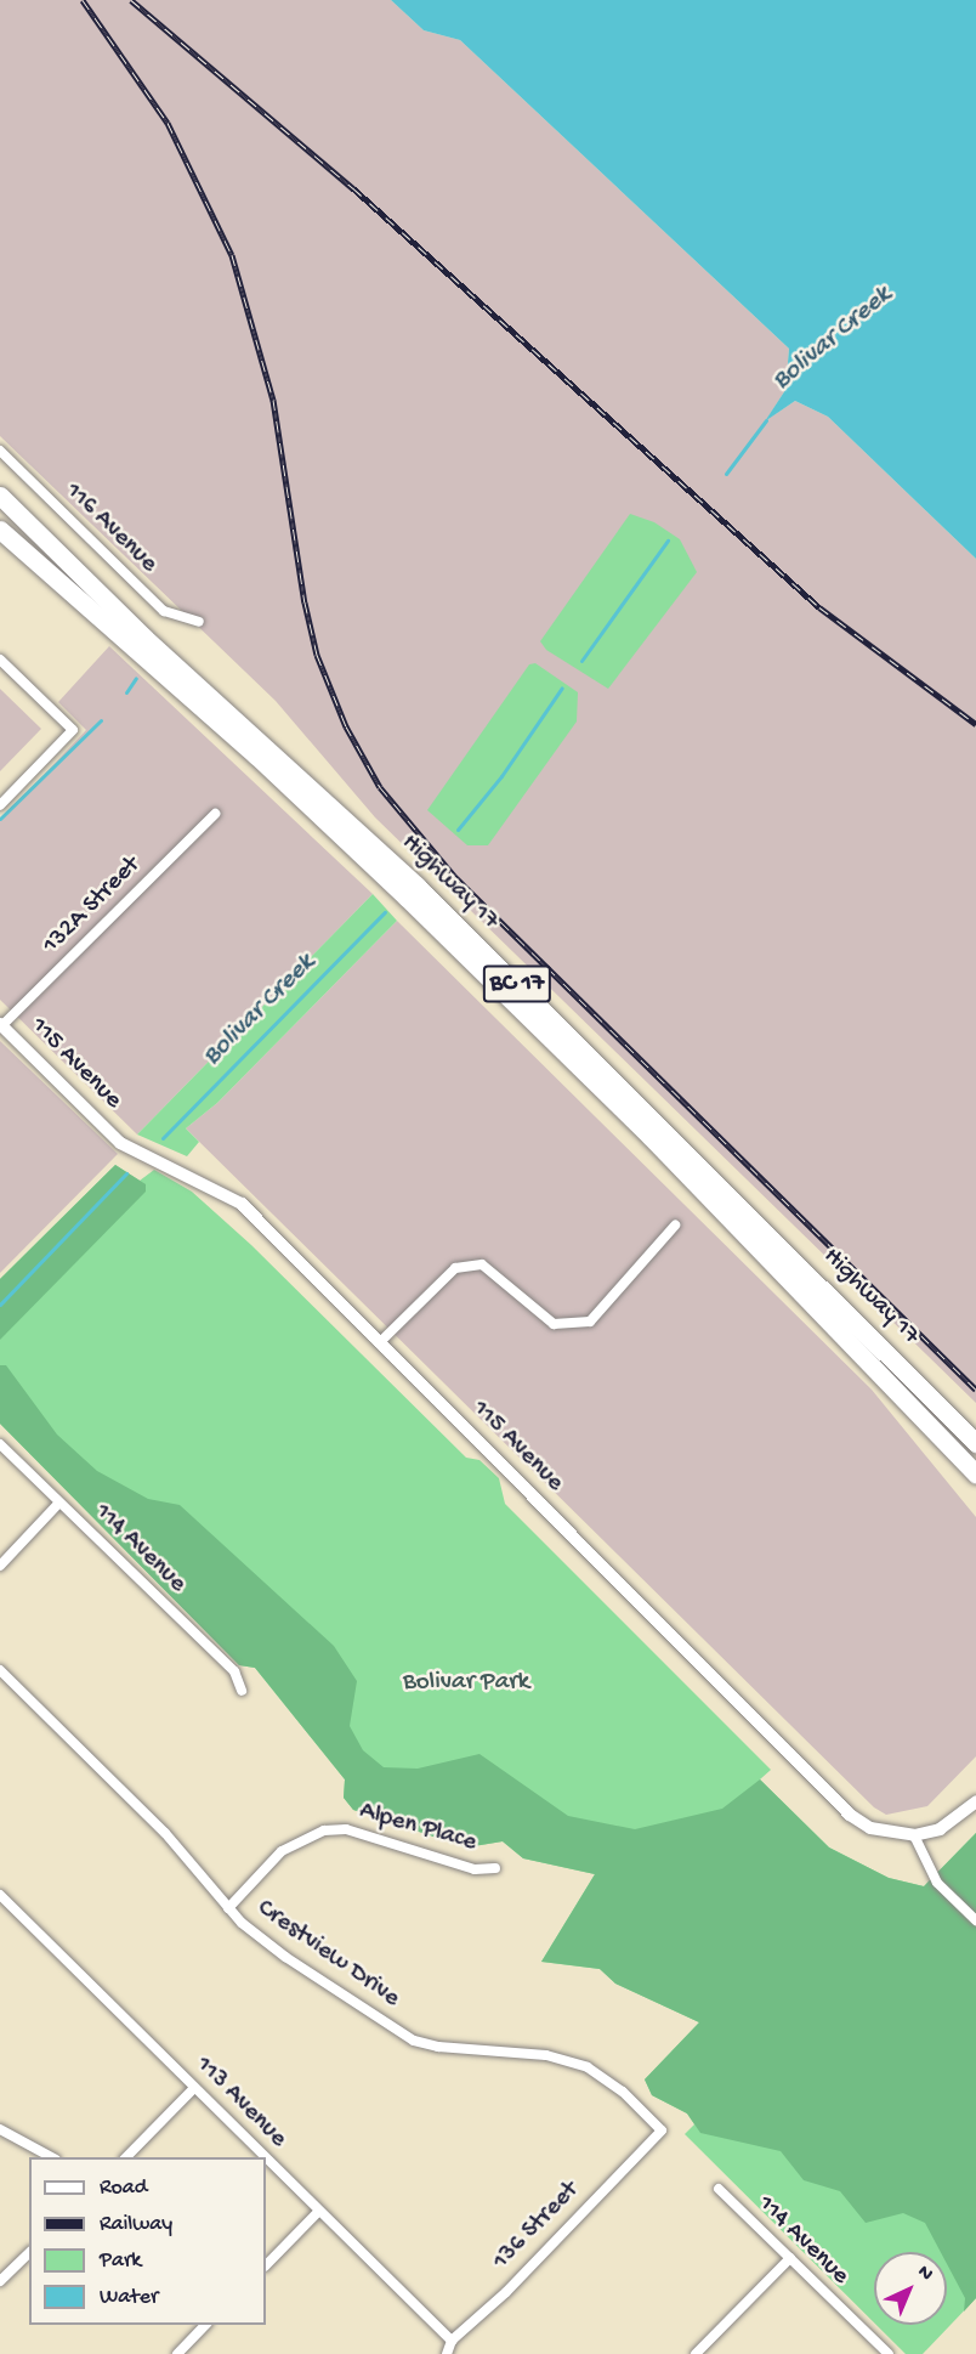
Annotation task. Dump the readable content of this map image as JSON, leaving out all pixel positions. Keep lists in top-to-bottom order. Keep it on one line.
{"streets":{"highway":["Highway 17","BC 17"],"street":["116 Avenue","132A Street","115 Avenue","114 Avenue","Alpen Place","Crestview Drive","113 Avenue","136 Street"]},"crossings":[["132A Street","115 Avenue"],["Alpen Place","Crestview Drive"],["Crestview Drive","136 Street"],["113 Avenue","136 Street"]],"water":["Bolivar Creek"],"parks":["Bolivar Park"],"legend":["Road","Railway","Park","Water"],"north":"top right"}
